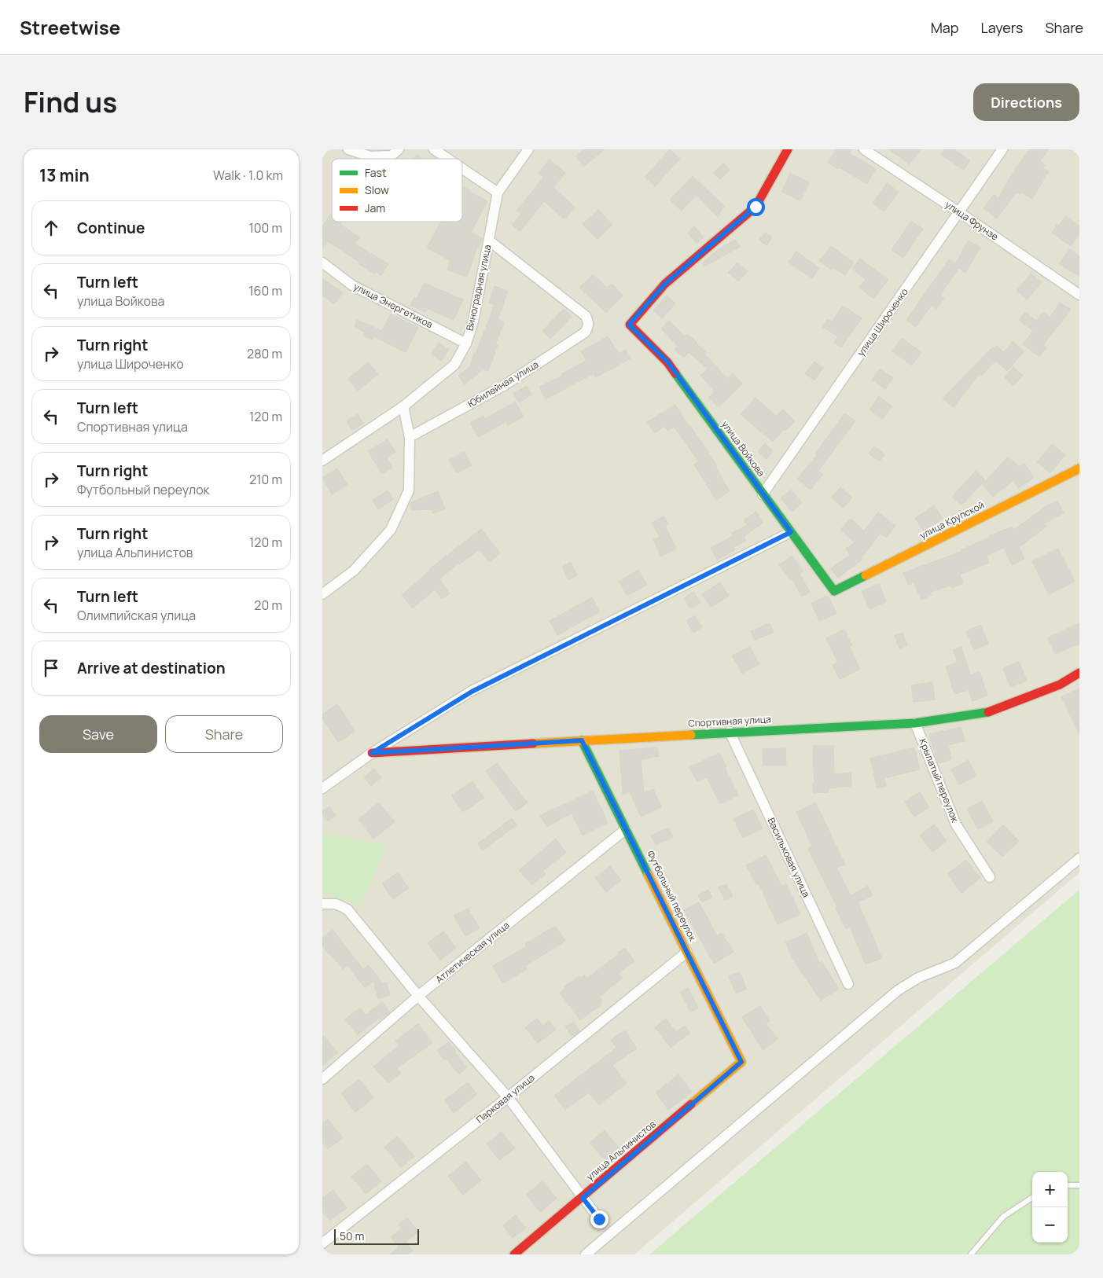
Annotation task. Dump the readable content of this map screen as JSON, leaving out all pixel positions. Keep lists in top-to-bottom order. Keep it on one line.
{"streets":{"street":["улица Фрунзе","Виноградная улица","улица Энергетиков","улица Широченко","Юбилейная улица","улица Войкова","улица Крупской","Спортивная улица","Крылатый переулок","Васильковая улица","Футбольный переулок","Атлетическая улица","Парковая улица","улица Альпинистов"]},"crossings":[["улица Фрунзе","улица Широченко"],["Виноградная улица","улица Энергетиков"],["Виноградная улица","Юбилейная улица"],["улица Широченко","улица Войкова"],["улица Войкова","улица Крупской"],["Спортивная улица","Крылатый переулок"],["Спортивная улица","Васильковая улица"],["Спортивная улица","Футбольный переулок"],["Футбольный переулок","Атлетическая улица"],["Футбольный переулок","Парковая улица"],["Футбольный переулок","улица Альпинистов"]],"legend":["Fast","Slow","Jam"],"scale_bar":"50 m","page":{"header":"Streetwise","nav":["Map","Layers","Share"],"title":"Find us","buttons":["Directions",["Save","Share"]],"heading":["13 min","Walk · 1.0 km"],"list":[["Continue","100 m"],["Turn left","улица Войкова","160 m"],["Turn right","улица Широченко","280 m"],["Turn left","Спортивная улица","120 m"],["Turn right","Футбольный переулок","210 m"],["Turn right","улица Альпинистов","120 m"],["Turn left","Олимпийская улица","20 m"],"Arrive at destination"],"map_buttons":["+","−"],"scale":"50 m"}}
